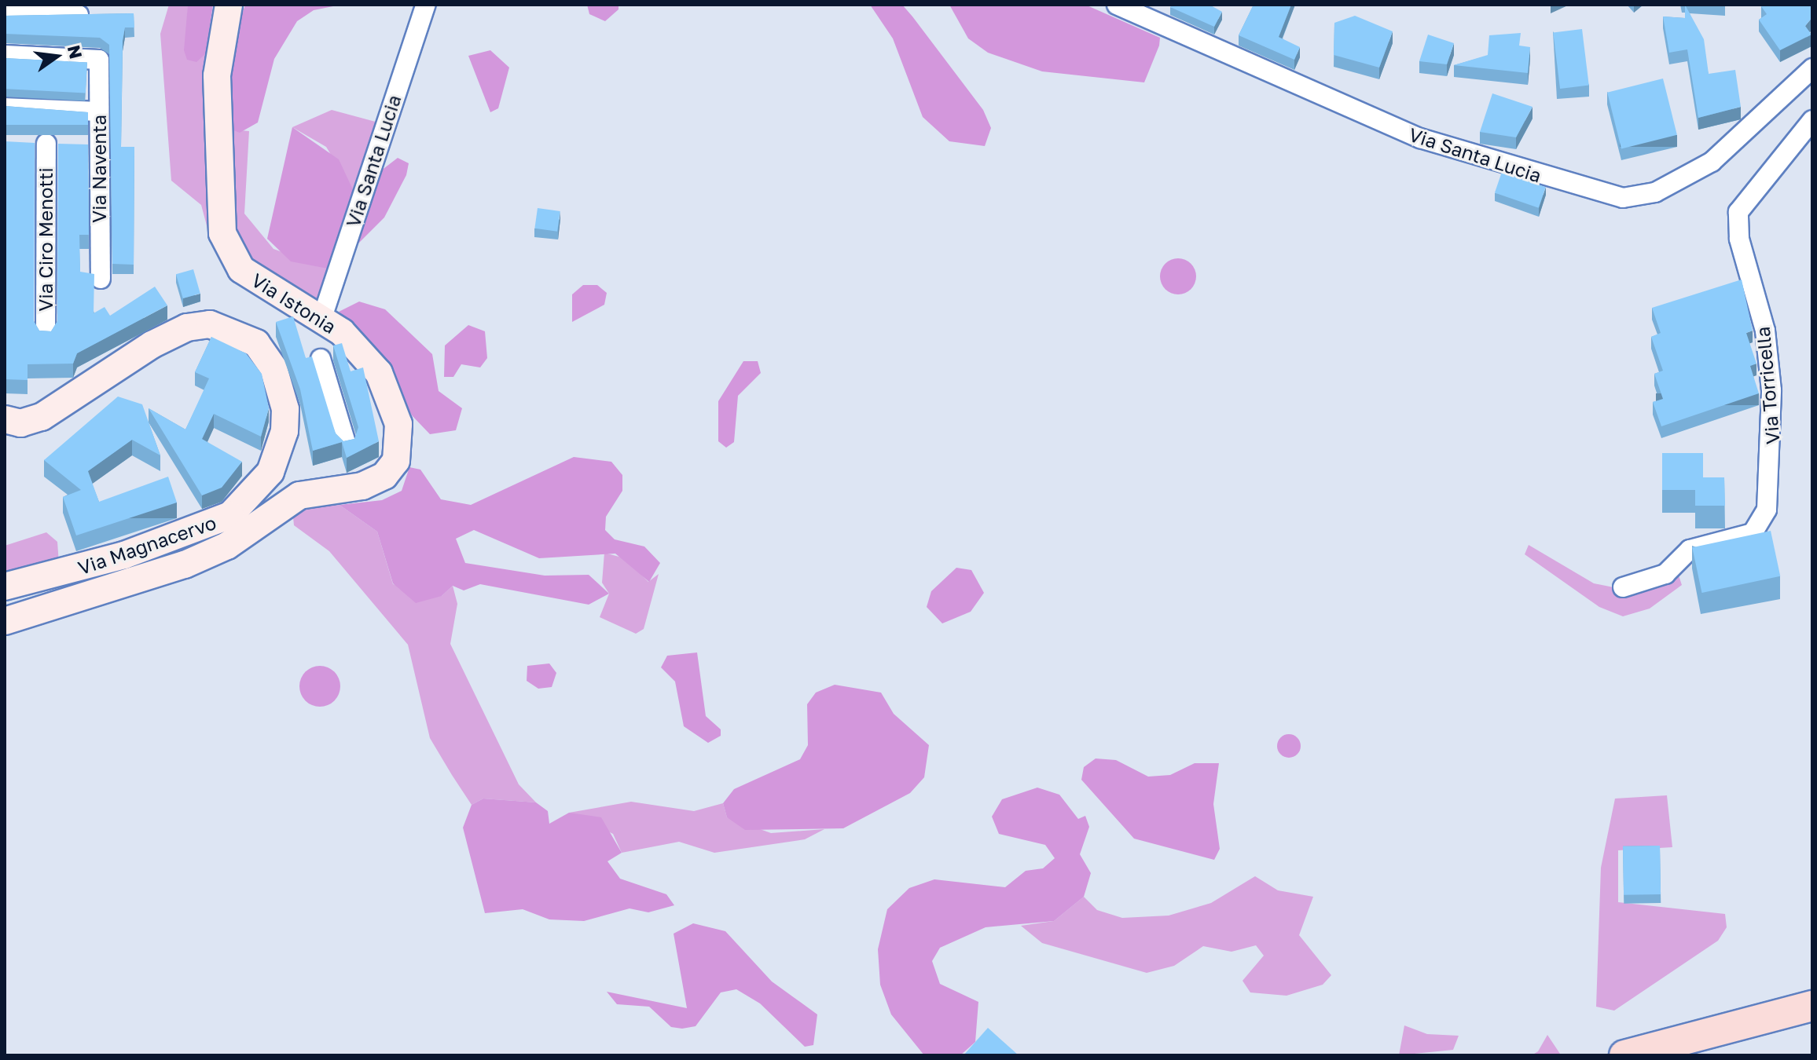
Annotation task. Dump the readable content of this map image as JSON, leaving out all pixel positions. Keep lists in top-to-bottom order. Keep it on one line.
{"streets":{"street":["Via Santa Lucia","Via Naventa","Via Ciro Menotti","Via Istonia","Via Torricella","Via Magnacervo"]},"crossings":[["Via Santa Lucia","Via Istonia"]],"north":"right"}
